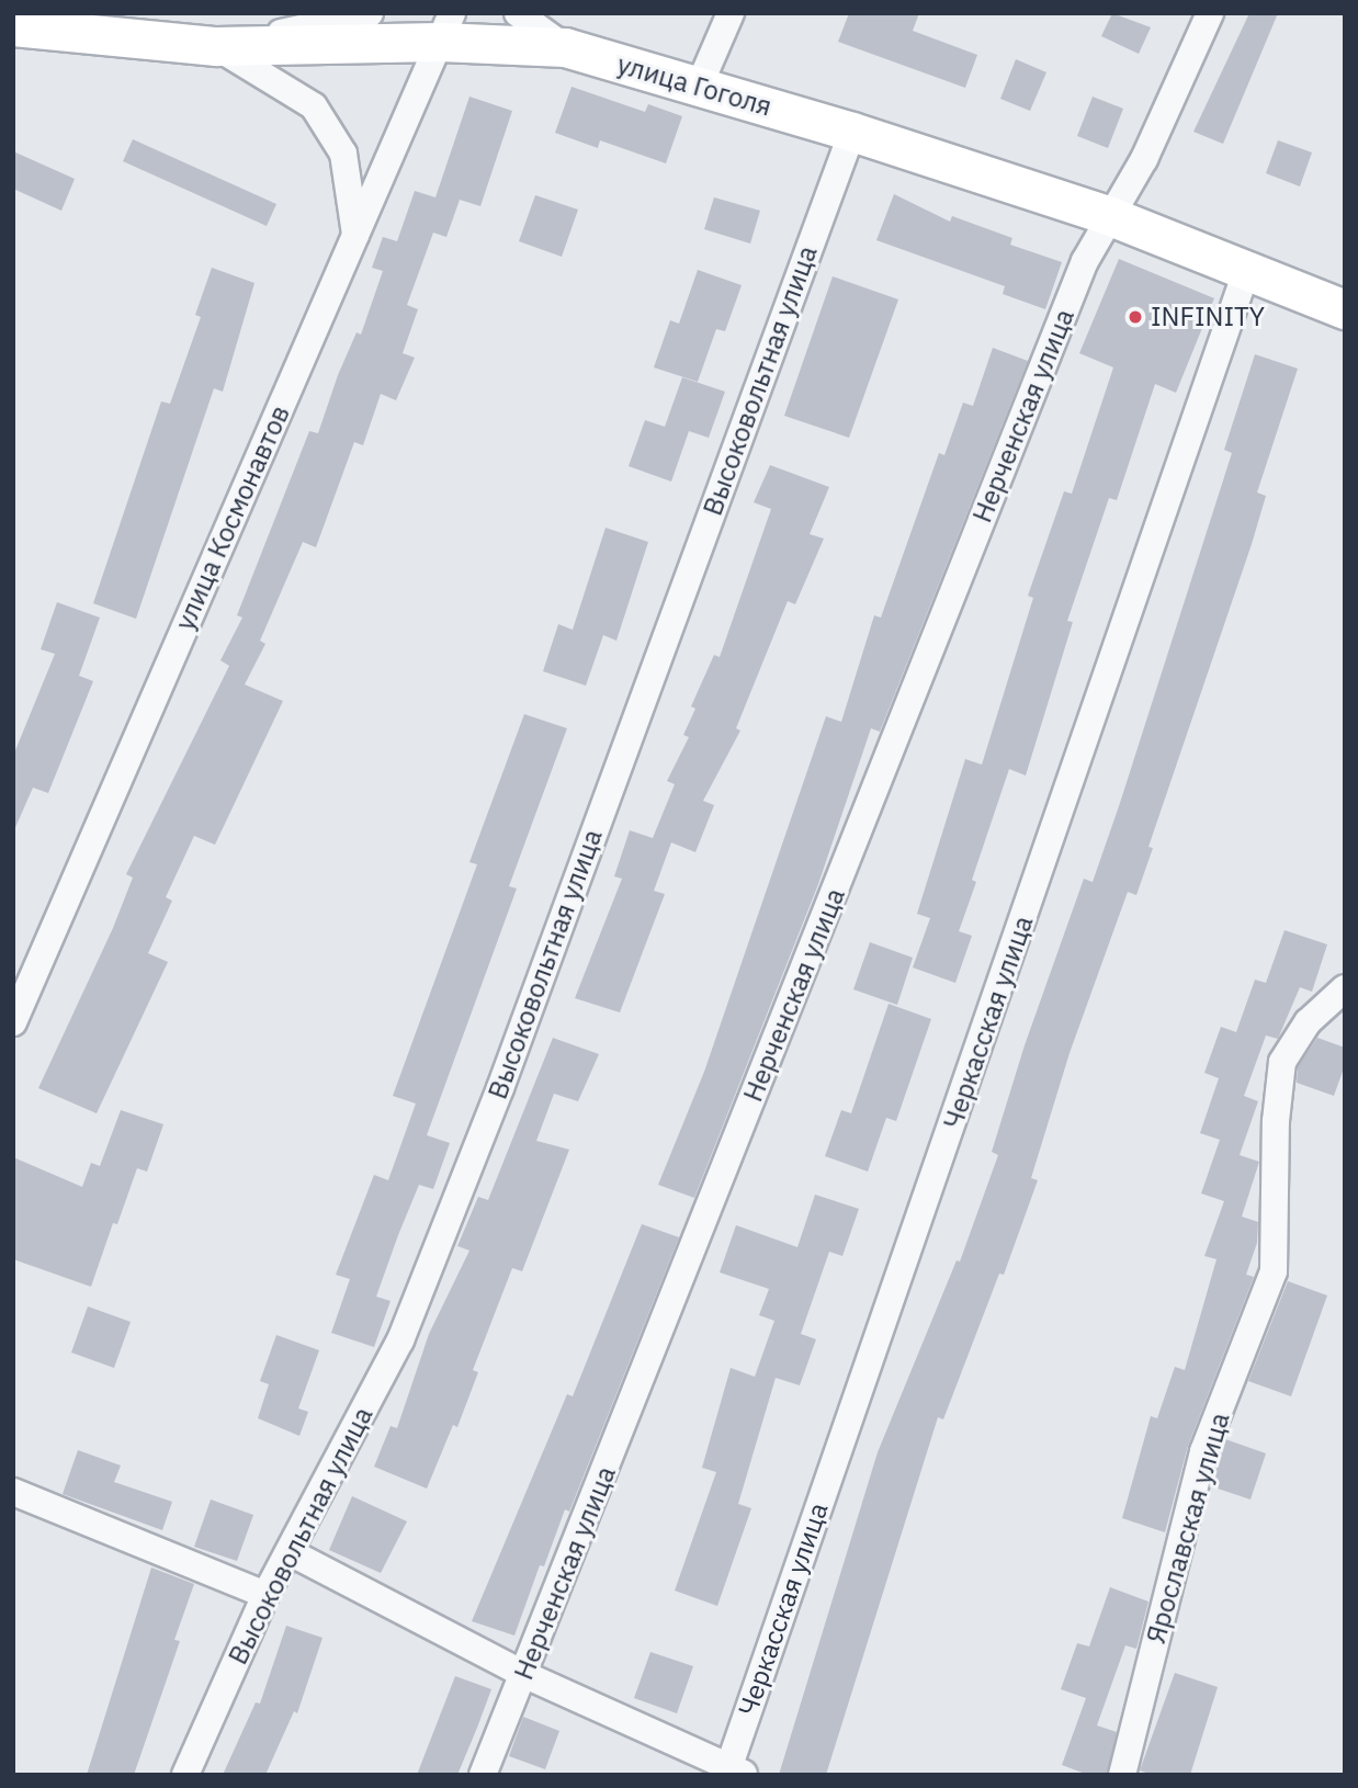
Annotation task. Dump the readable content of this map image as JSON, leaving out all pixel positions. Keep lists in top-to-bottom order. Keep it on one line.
{"streets":{"highway":["улица Гоголя"],"street":["Высоковольтная улица","Нерченская улица","улица Космонавтов","Черкасская улица","Ярославская улица"]},"crossings":[["улица Гоголя","Высоковольтная улица"],["улица Гоголя","Нерченская улица"],["улица Гоголя","улица Космонавтов"],["улица Гоголя","Черкасская улица"]],"places":["INFINITY"]}
